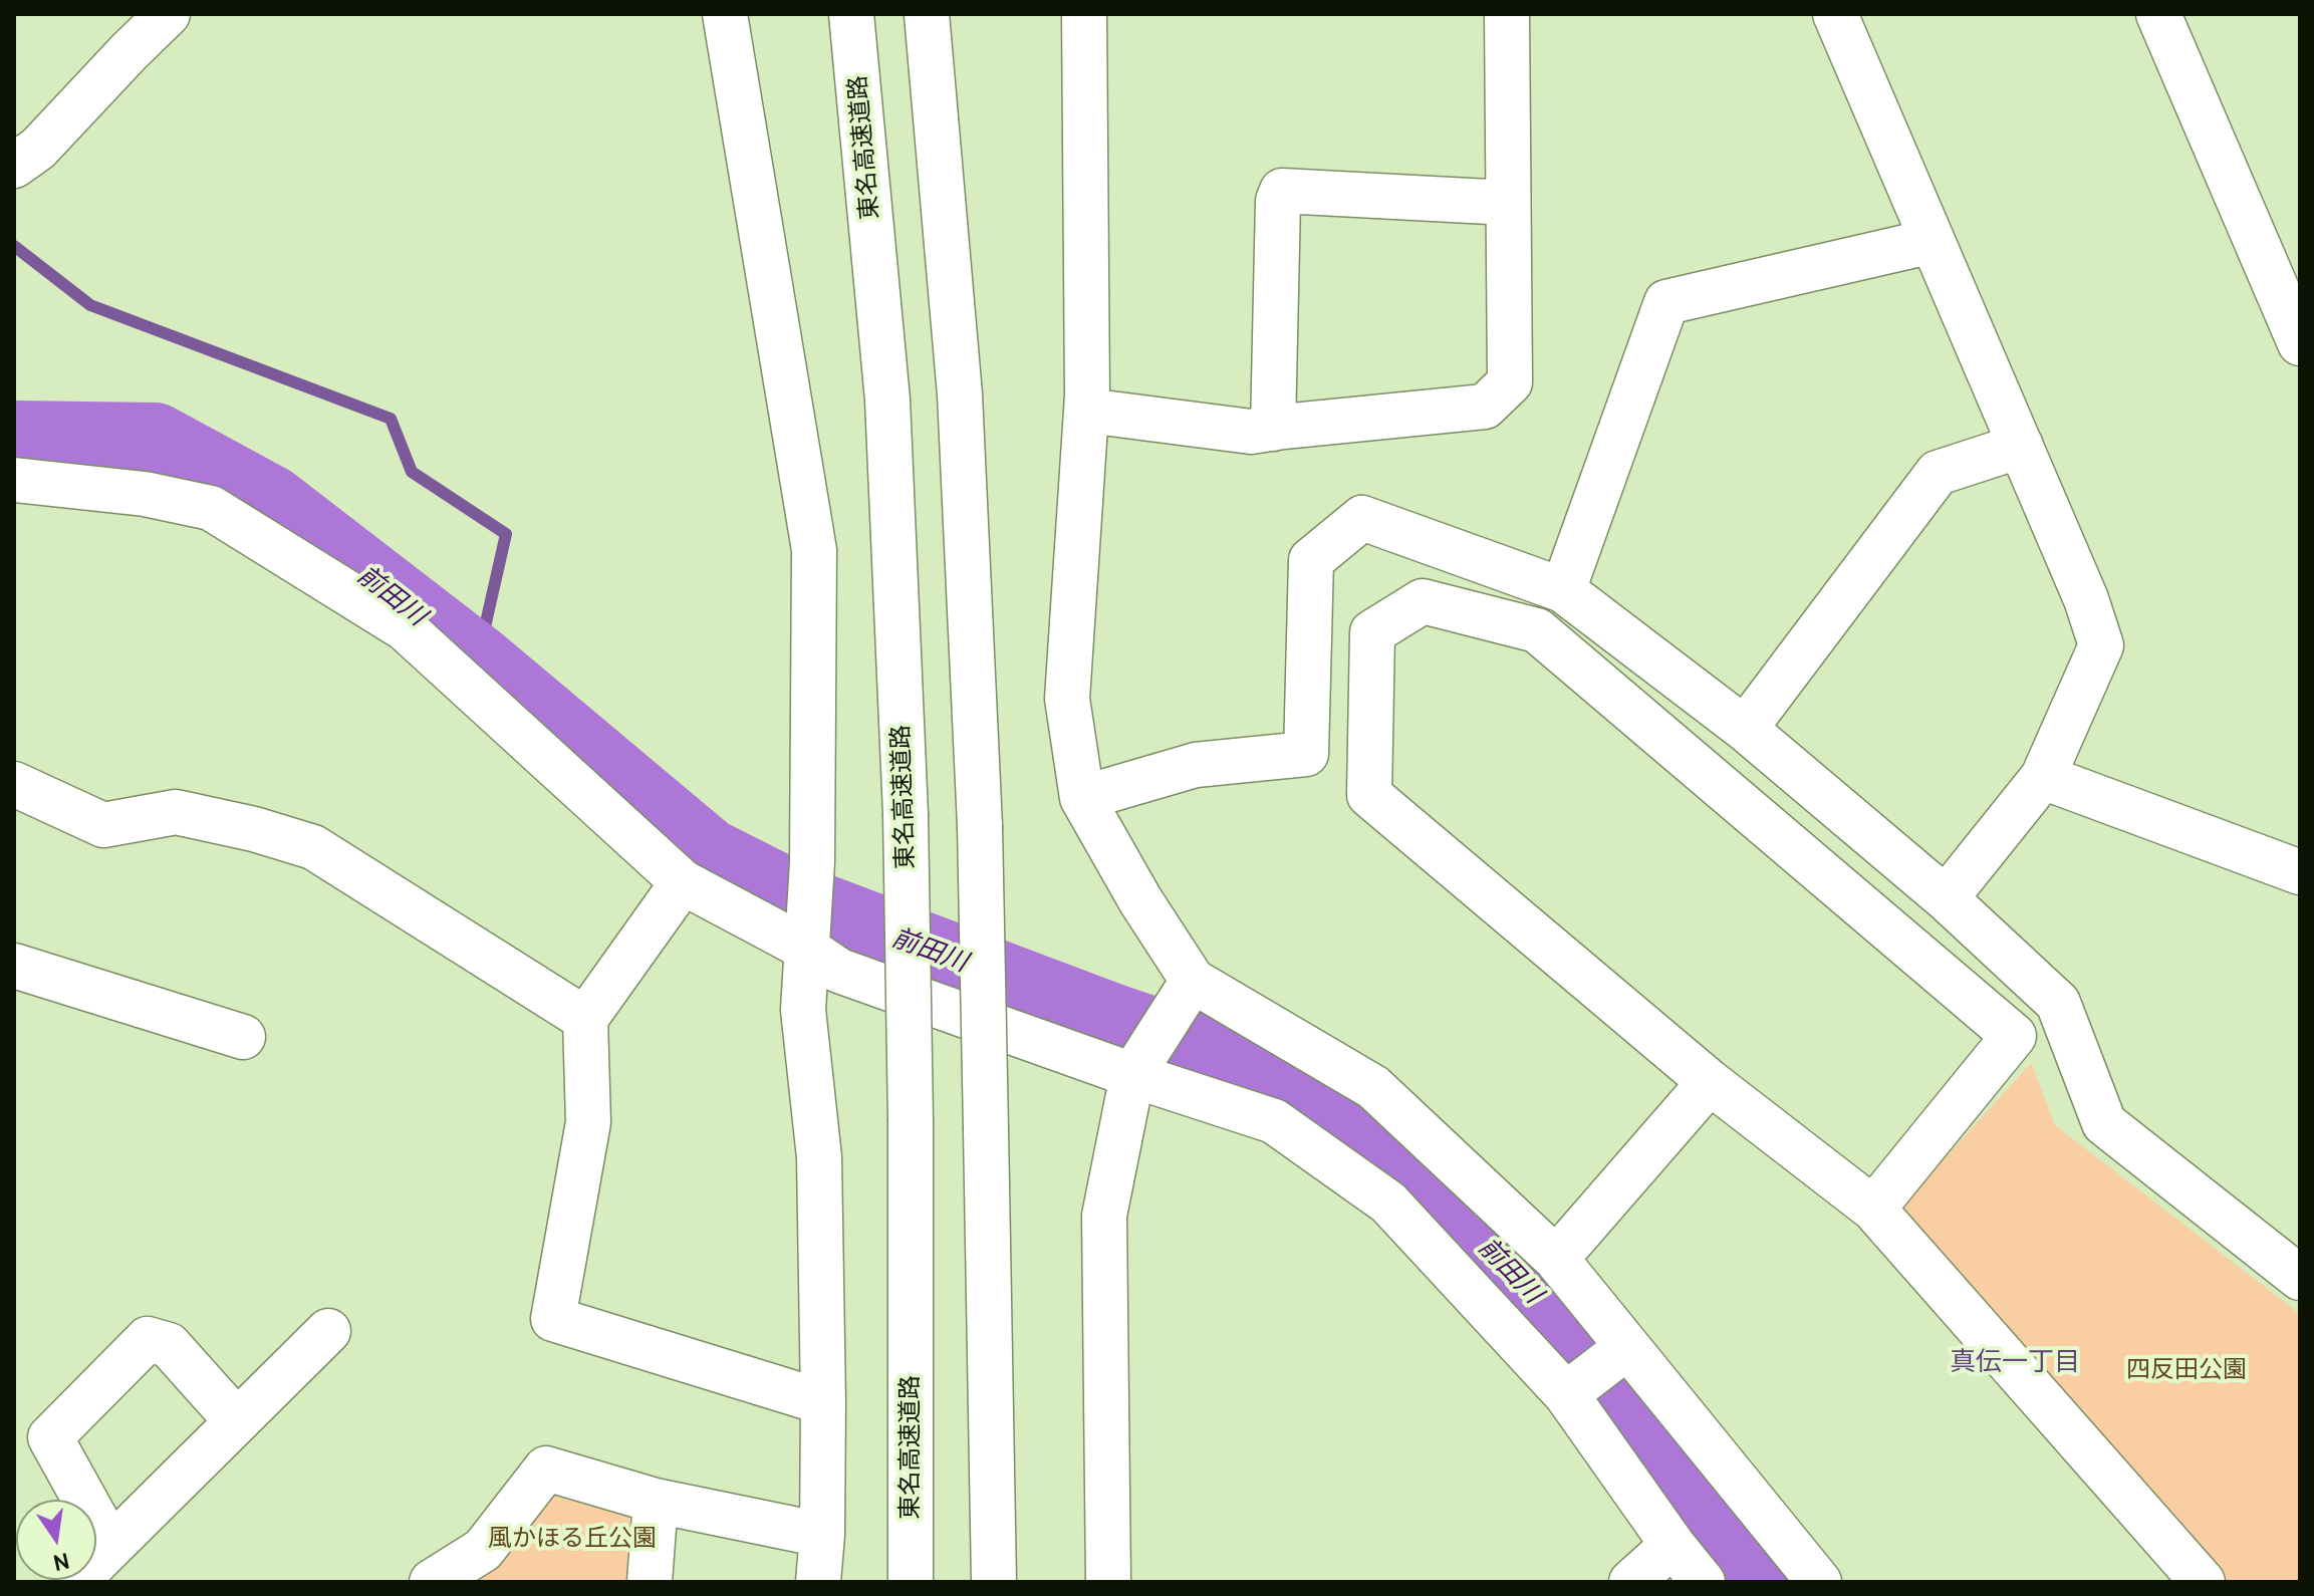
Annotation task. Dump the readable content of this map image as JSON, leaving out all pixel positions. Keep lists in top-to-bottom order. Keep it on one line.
{"streets":{"main road":["東名高速道路"]},"districts":["真伝一丁目"],"water":["前田川"],"parks":["四反田公園","風かほる丘公園"],"north":"bottom"}
